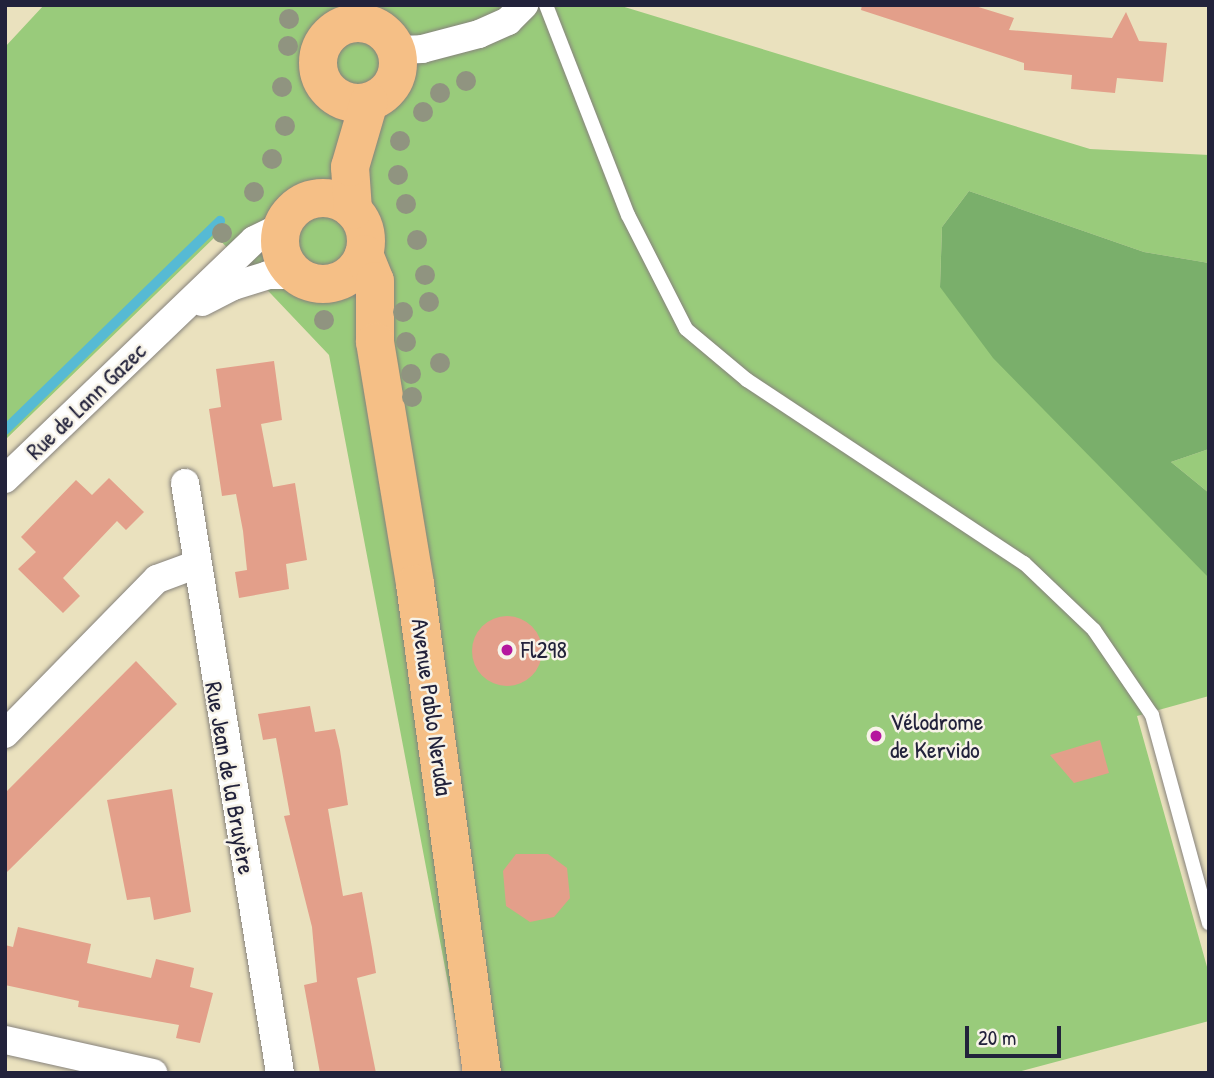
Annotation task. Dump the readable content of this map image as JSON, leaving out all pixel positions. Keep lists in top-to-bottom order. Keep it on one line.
{"streets":{"main road":["Avenue Pablo Neruda"],"street":["Rue de Lann Gazec","Rue Jean de la Bruyère"]},"places":["Fl298","Vélodrome de Kervido"],"scale_bar":"20 m"}
